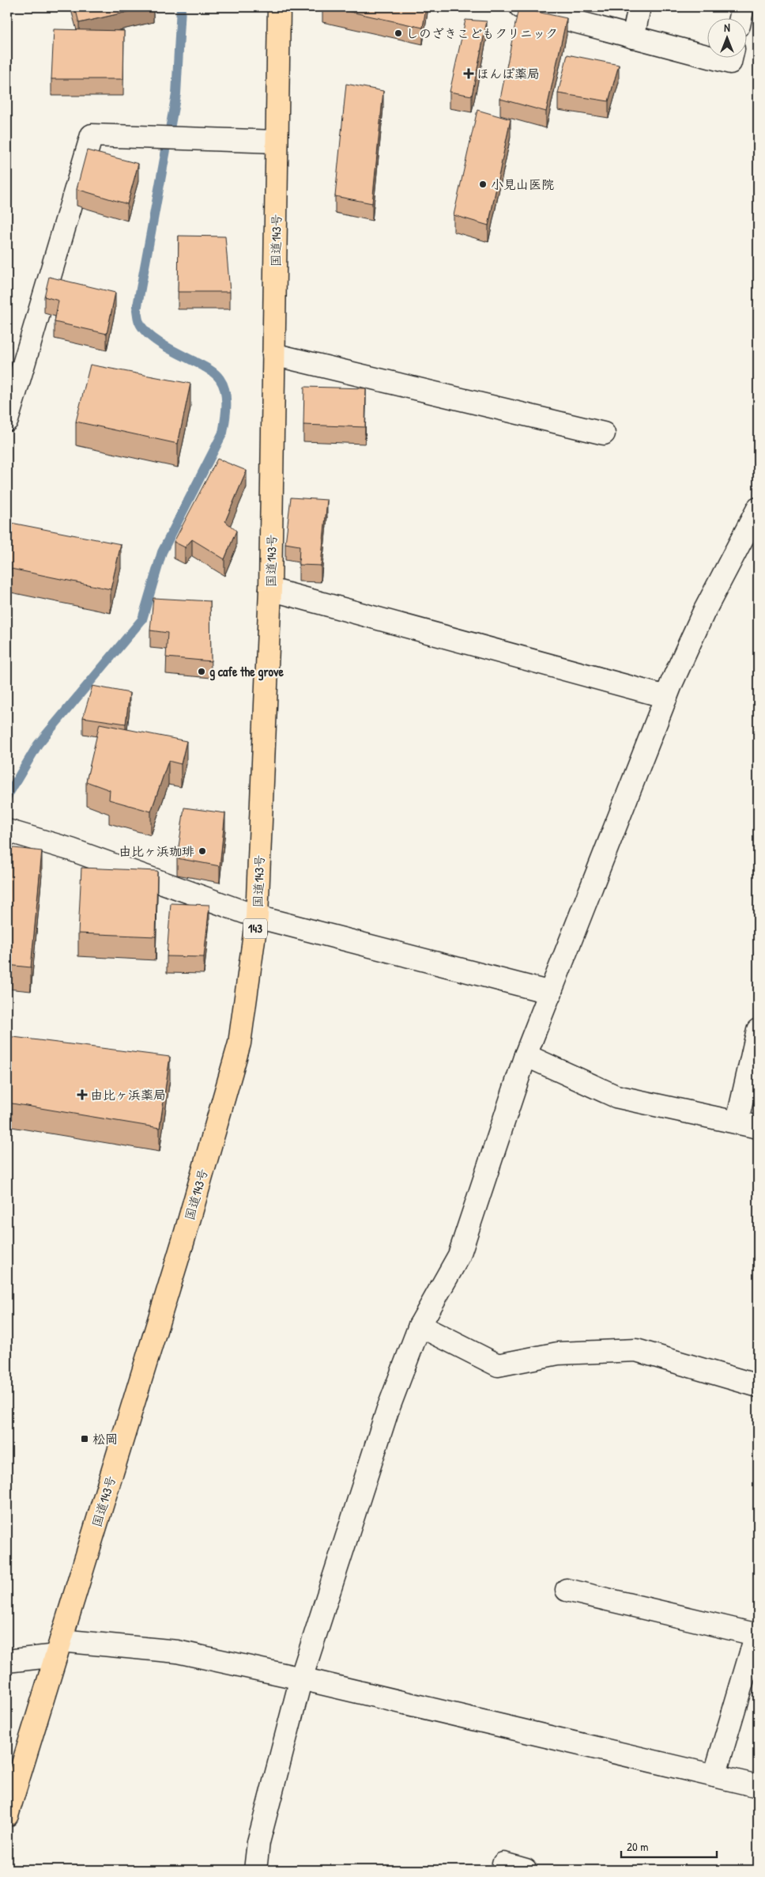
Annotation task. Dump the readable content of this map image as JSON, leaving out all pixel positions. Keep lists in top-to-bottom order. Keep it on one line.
{"streets":{"highway":["国道143号","143"]},"places":{"other":["しのざきこどもクリニック","小見山医院","g cafe the grove","由比ヶ浜珈琲"],"health":["ほんぽ薬局","由比ヶ浜薬局"],"transit":["松岡"]},"scale_bar":"20 m","north":"top"}
